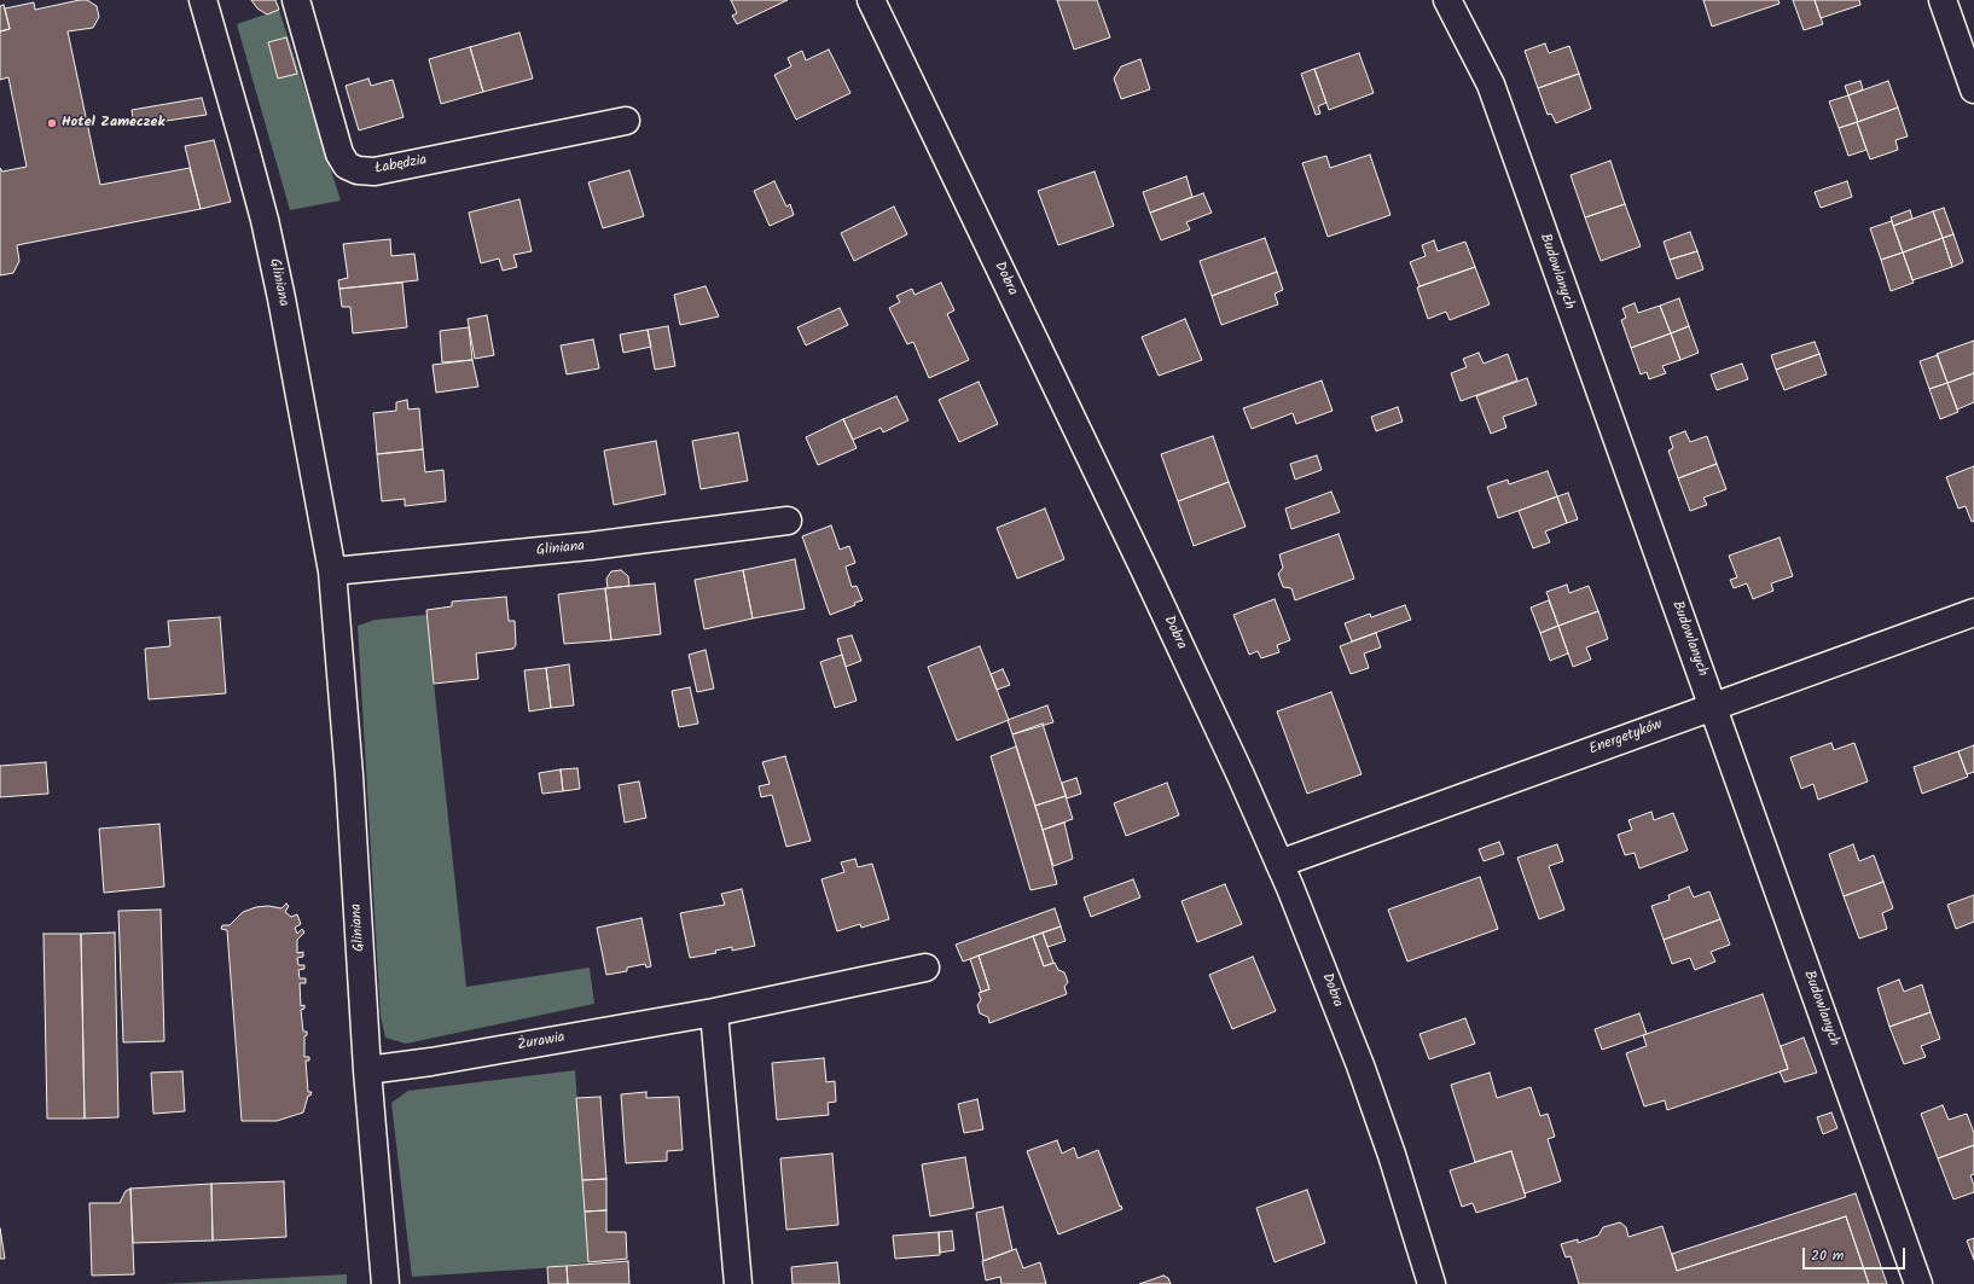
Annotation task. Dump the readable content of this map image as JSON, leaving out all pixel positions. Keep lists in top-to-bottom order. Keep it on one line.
{"streets":{"street":["Łabędzia","Budowlanych","Dobra","Gliniana","Energetyków","Żurawia"]},"crossings":[["Budowlanych","Energetyków"],["Dobra","Energetyków"],["Gliniana","Żurawia"]],"places":["Hotel Zameczek"],"scale_bar":"20 m"}
